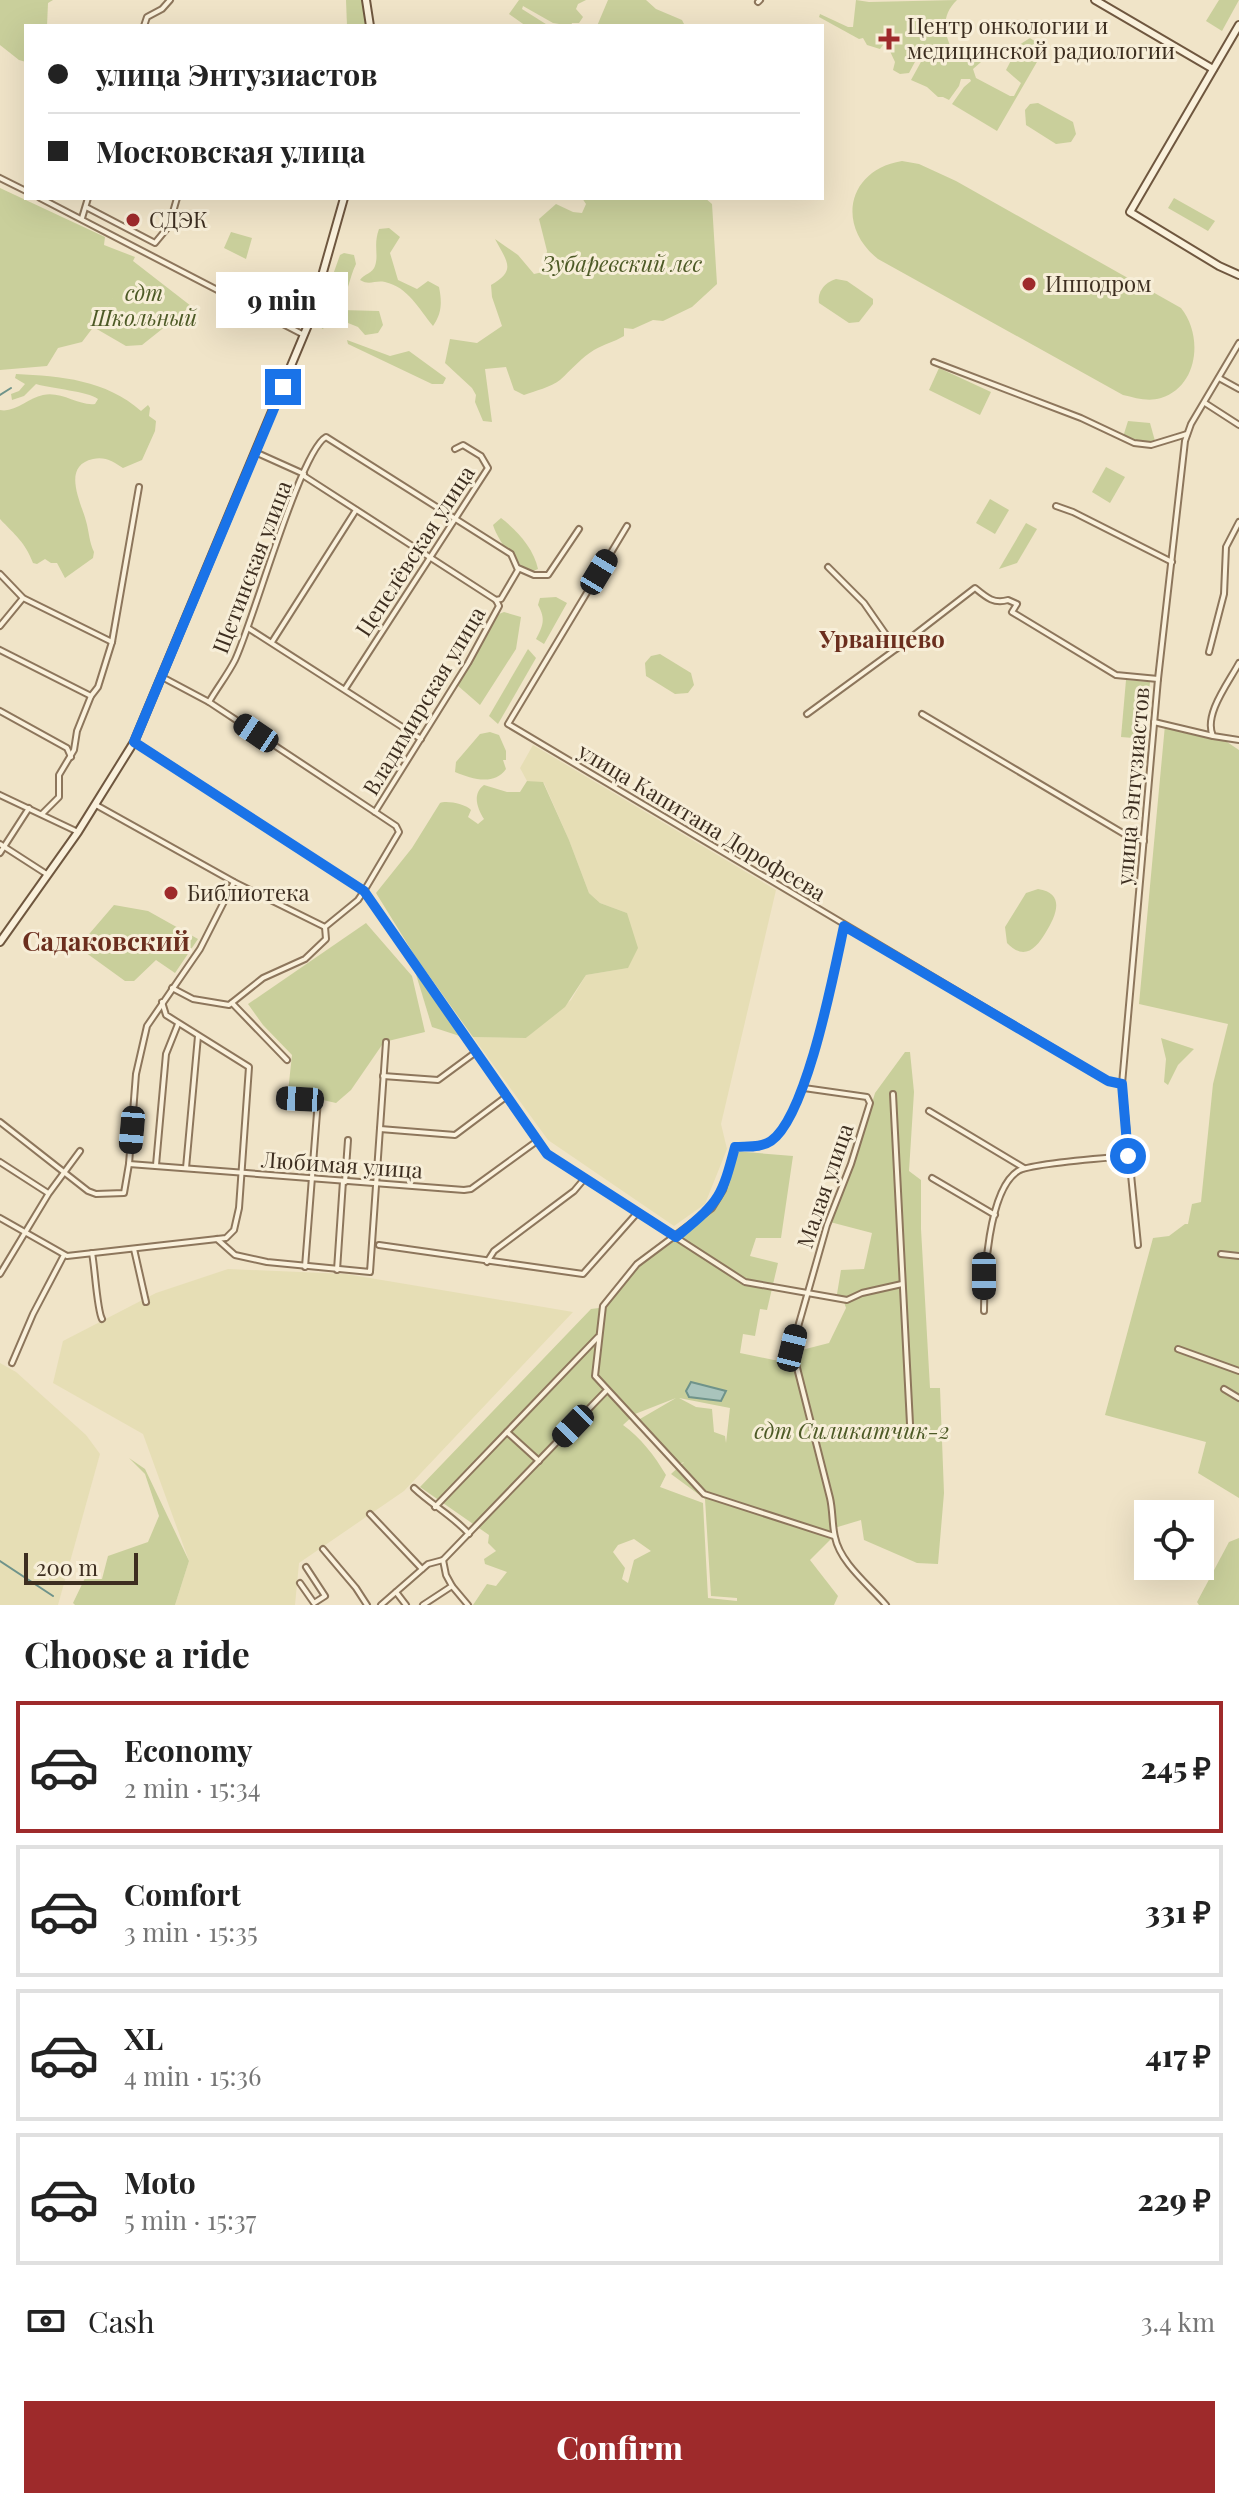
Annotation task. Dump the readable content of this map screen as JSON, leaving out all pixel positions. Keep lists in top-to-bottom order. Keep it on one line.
{"streets":{"street":["Цепелёвская улица","Щетинская улица","Владимирская улица","улица Энтузиастов","улица Капитана Дорофеева","Любимая улица","Малая улица"]},"crossings":[["Цепелёвская улица","Щетинская улица"],["улица Энтузиастов","улица Капитана Дорофеева"]],"districts":["Урванцево","Садаковский"],"parks":["Зубаревский лес","сдт Школьный","сдт Силикатчик-2"],"places":{"health":["Центр онкологии и медицинской радиологии"],"other":["СДЭК","Ипподром","Библиотека"]},"scale_bar":"200 m","page":{"banner":["улица Энтузиастов","Московская улица"],"bubble":"9 min","scale":"200 m","heading":"Choose a ride","list":[{"name":"Economy","note":"2 min · 15:34","value":"245 ₽"},{"name":"Comfort","note":"3 min · 15:35","value":"331 ₽"},{"name":"XL","note":"4 min · 15:36","value":"417 ₽"},{"name":"Moto","note":"5 min · 15:37","value":"229 ₽"}],"pay":["Cash","3.4 km"],"buttons":"Confirm"}}
